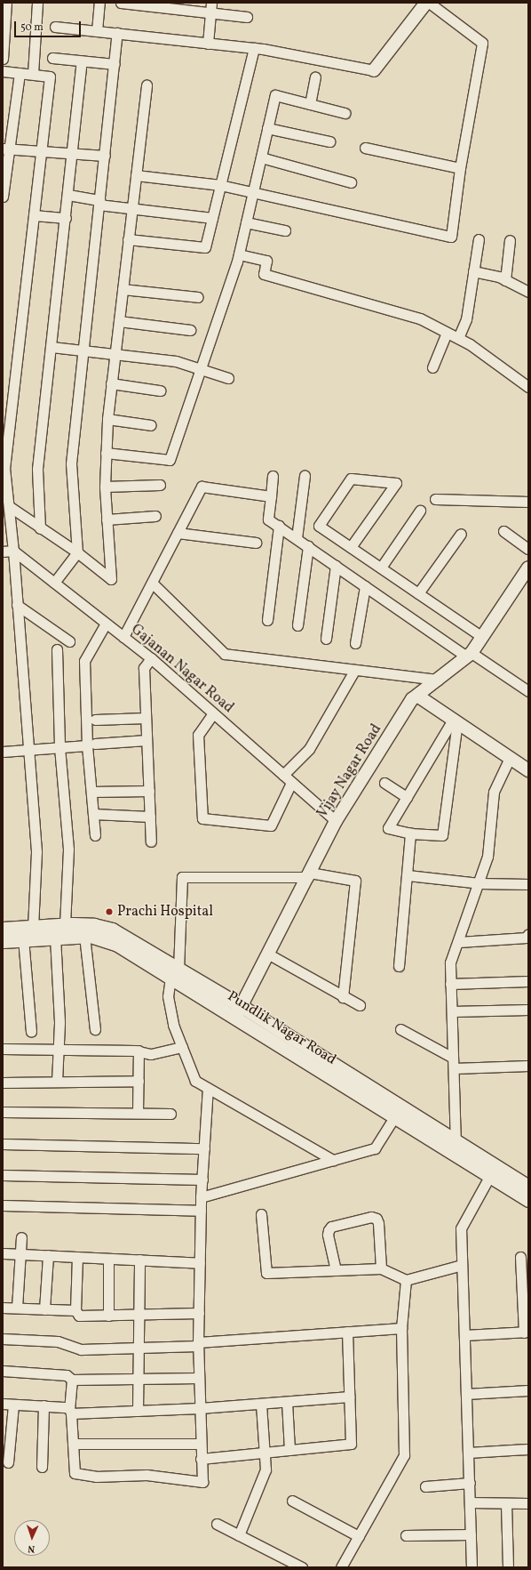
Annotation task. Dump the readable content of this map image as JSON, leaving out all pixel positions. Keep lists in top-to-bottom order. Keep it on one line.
{"streets":{"main road":["Pundlik Nagar Road"],"street":["Gajanan Nagar Road","Vijay Nagar Road"]},"crossings":[["Gajanan Nagar Road","Vijay Nagar Road"],["Vijay Nagar Road","Pundlik Nagar Road"]],"places":["Prachi Hospital"],"scale_bar":"50 m","north":"bottom"}
